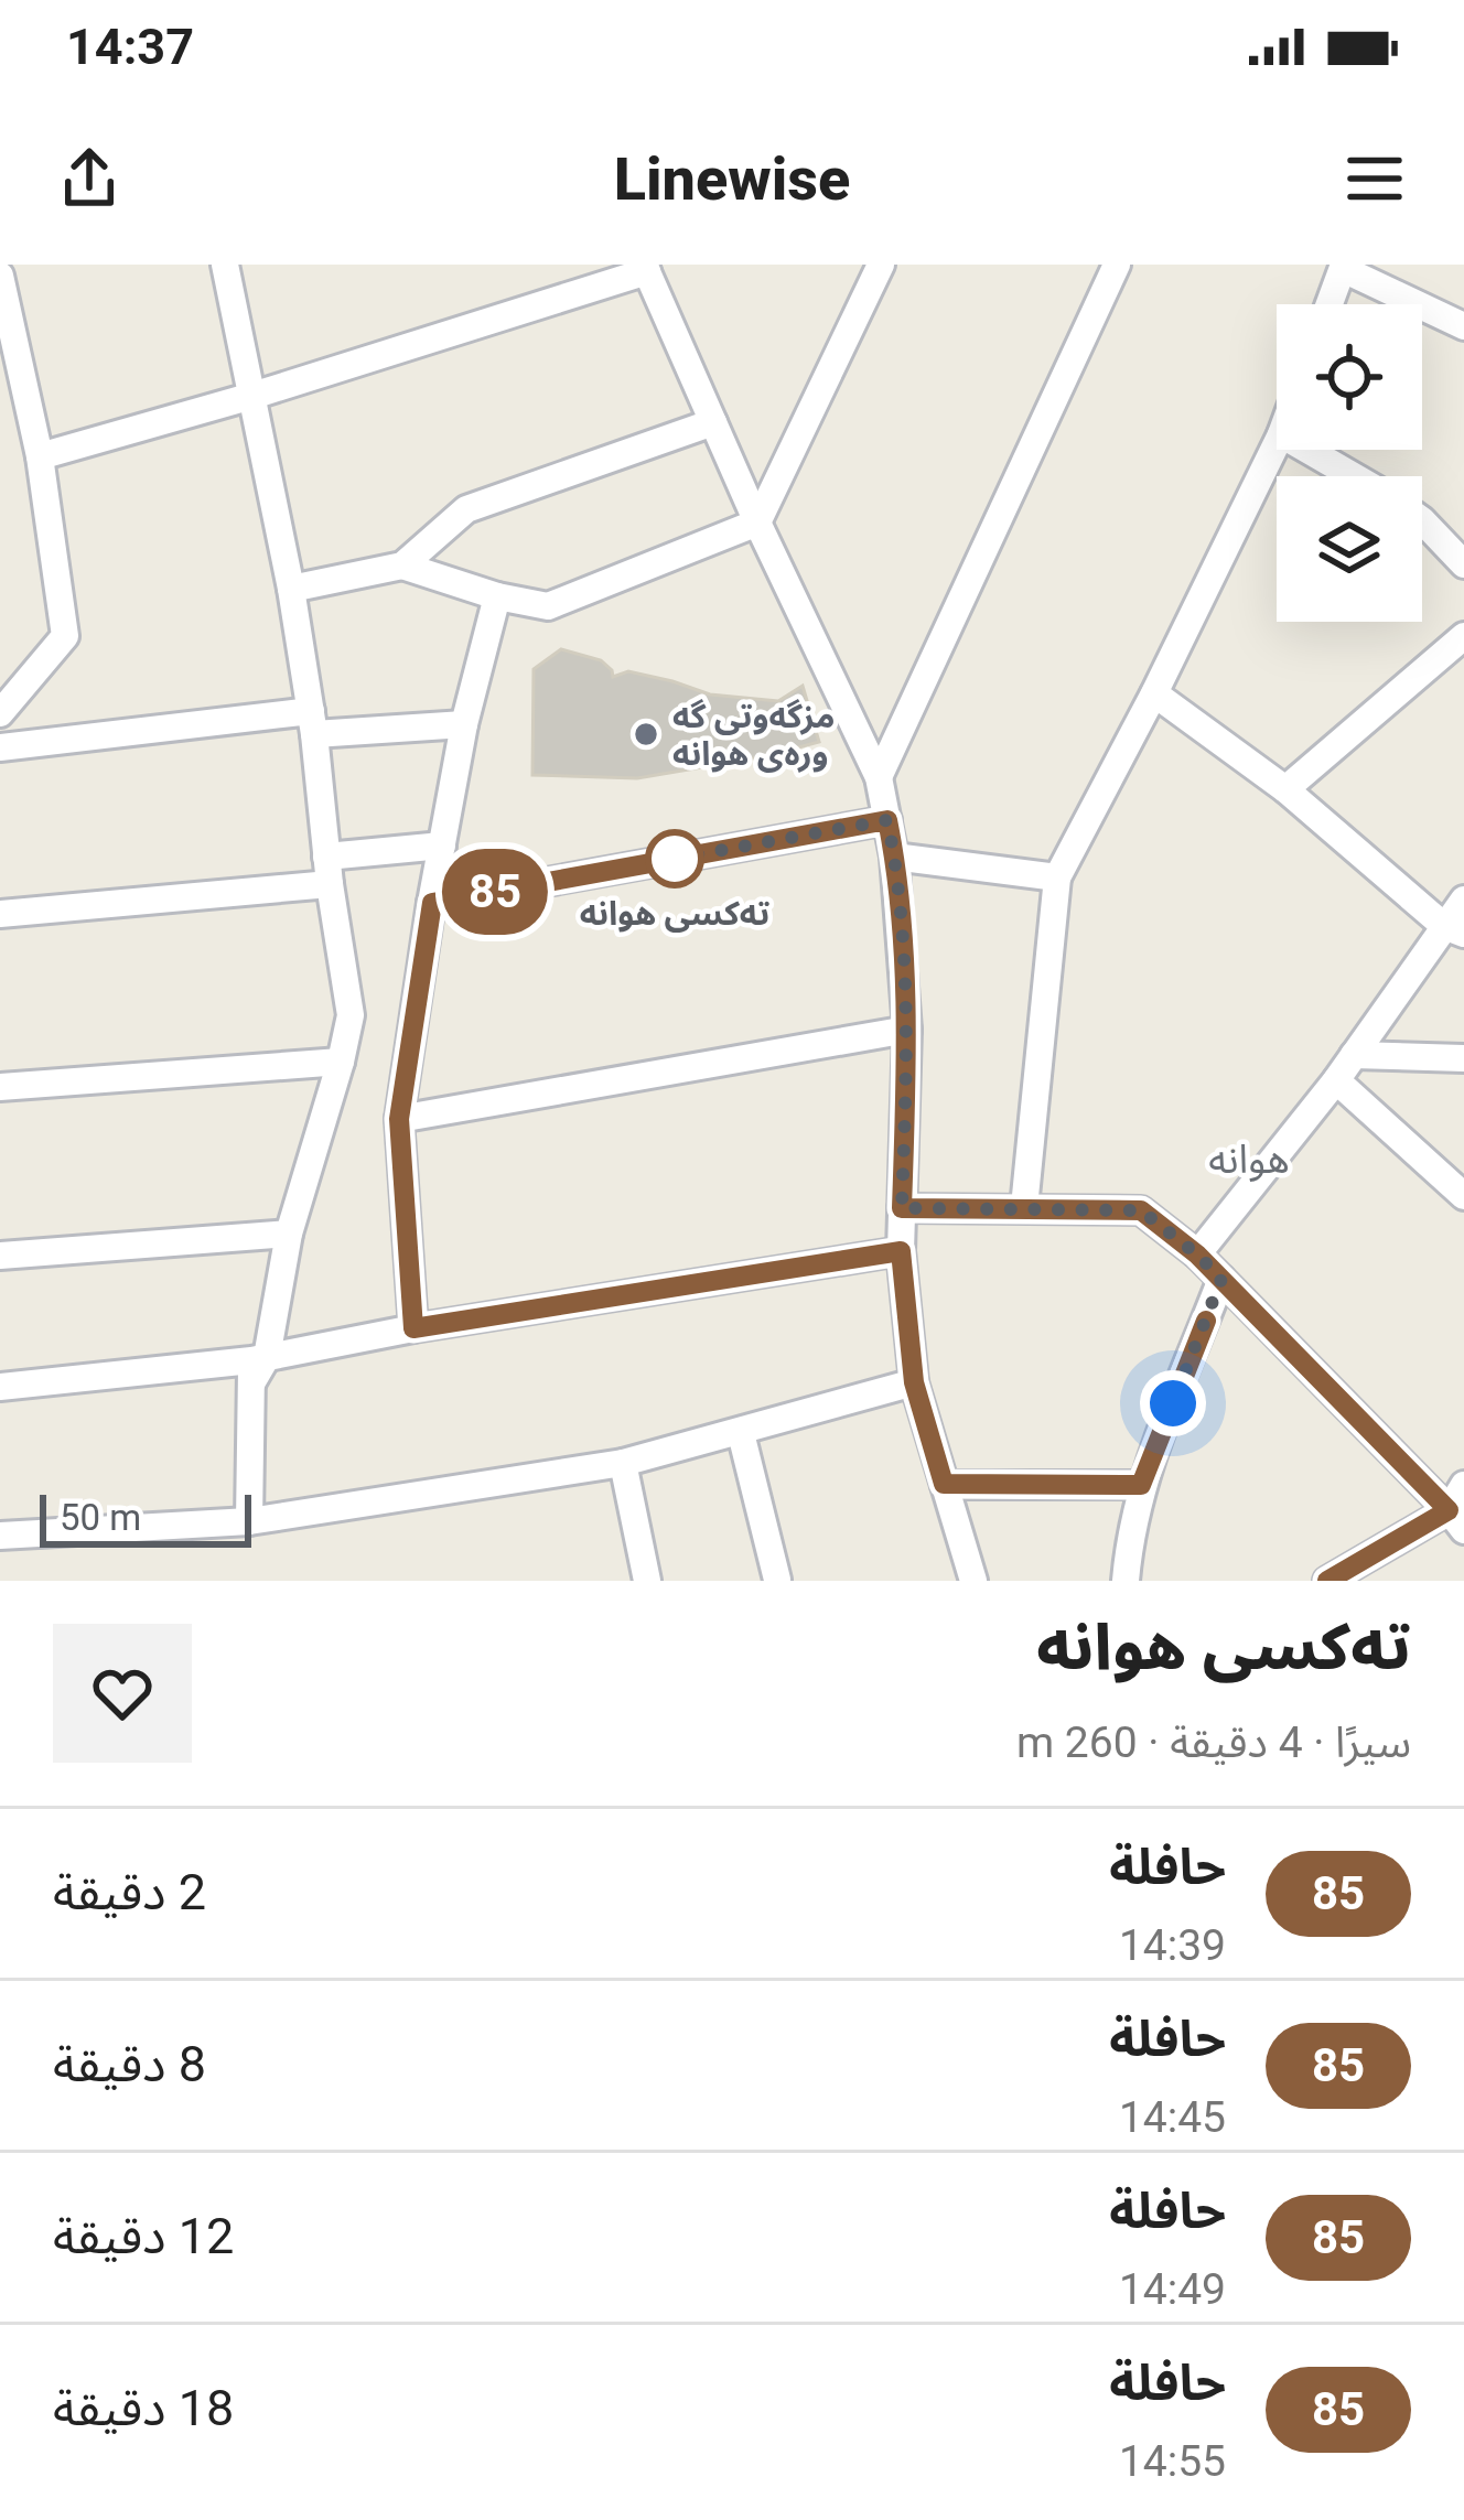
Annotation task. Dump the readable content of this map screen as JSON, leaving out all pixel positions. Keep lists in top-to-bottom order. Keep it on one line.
{"districts":["هوانە"],"places":["مزگەوتی گە ورەی هوانە","تەکسی هوانە"],"lines":["bus line 85"],"scale_bar":"50 m","page":{"status":"14:37","header":"Linewise","on_map":"85","scale":"50 m","heading":["تەکسی هوانە","سيرًا · 4 دقيقة · 260 m"],"list":[{"mark":"85","name":"حافلة","note":"14:39","value":"2 دقيقة"},{"mark":"85","name":"حافلة","note":"14:45","value":"8 دقيقة"},{"mark":"85","name":"حافلة","note":"14:49","value":"12 دقيقة"},{"mark":"85","name":"حافلة","note":"14:55","value":"18 دقيقة"}]}}
